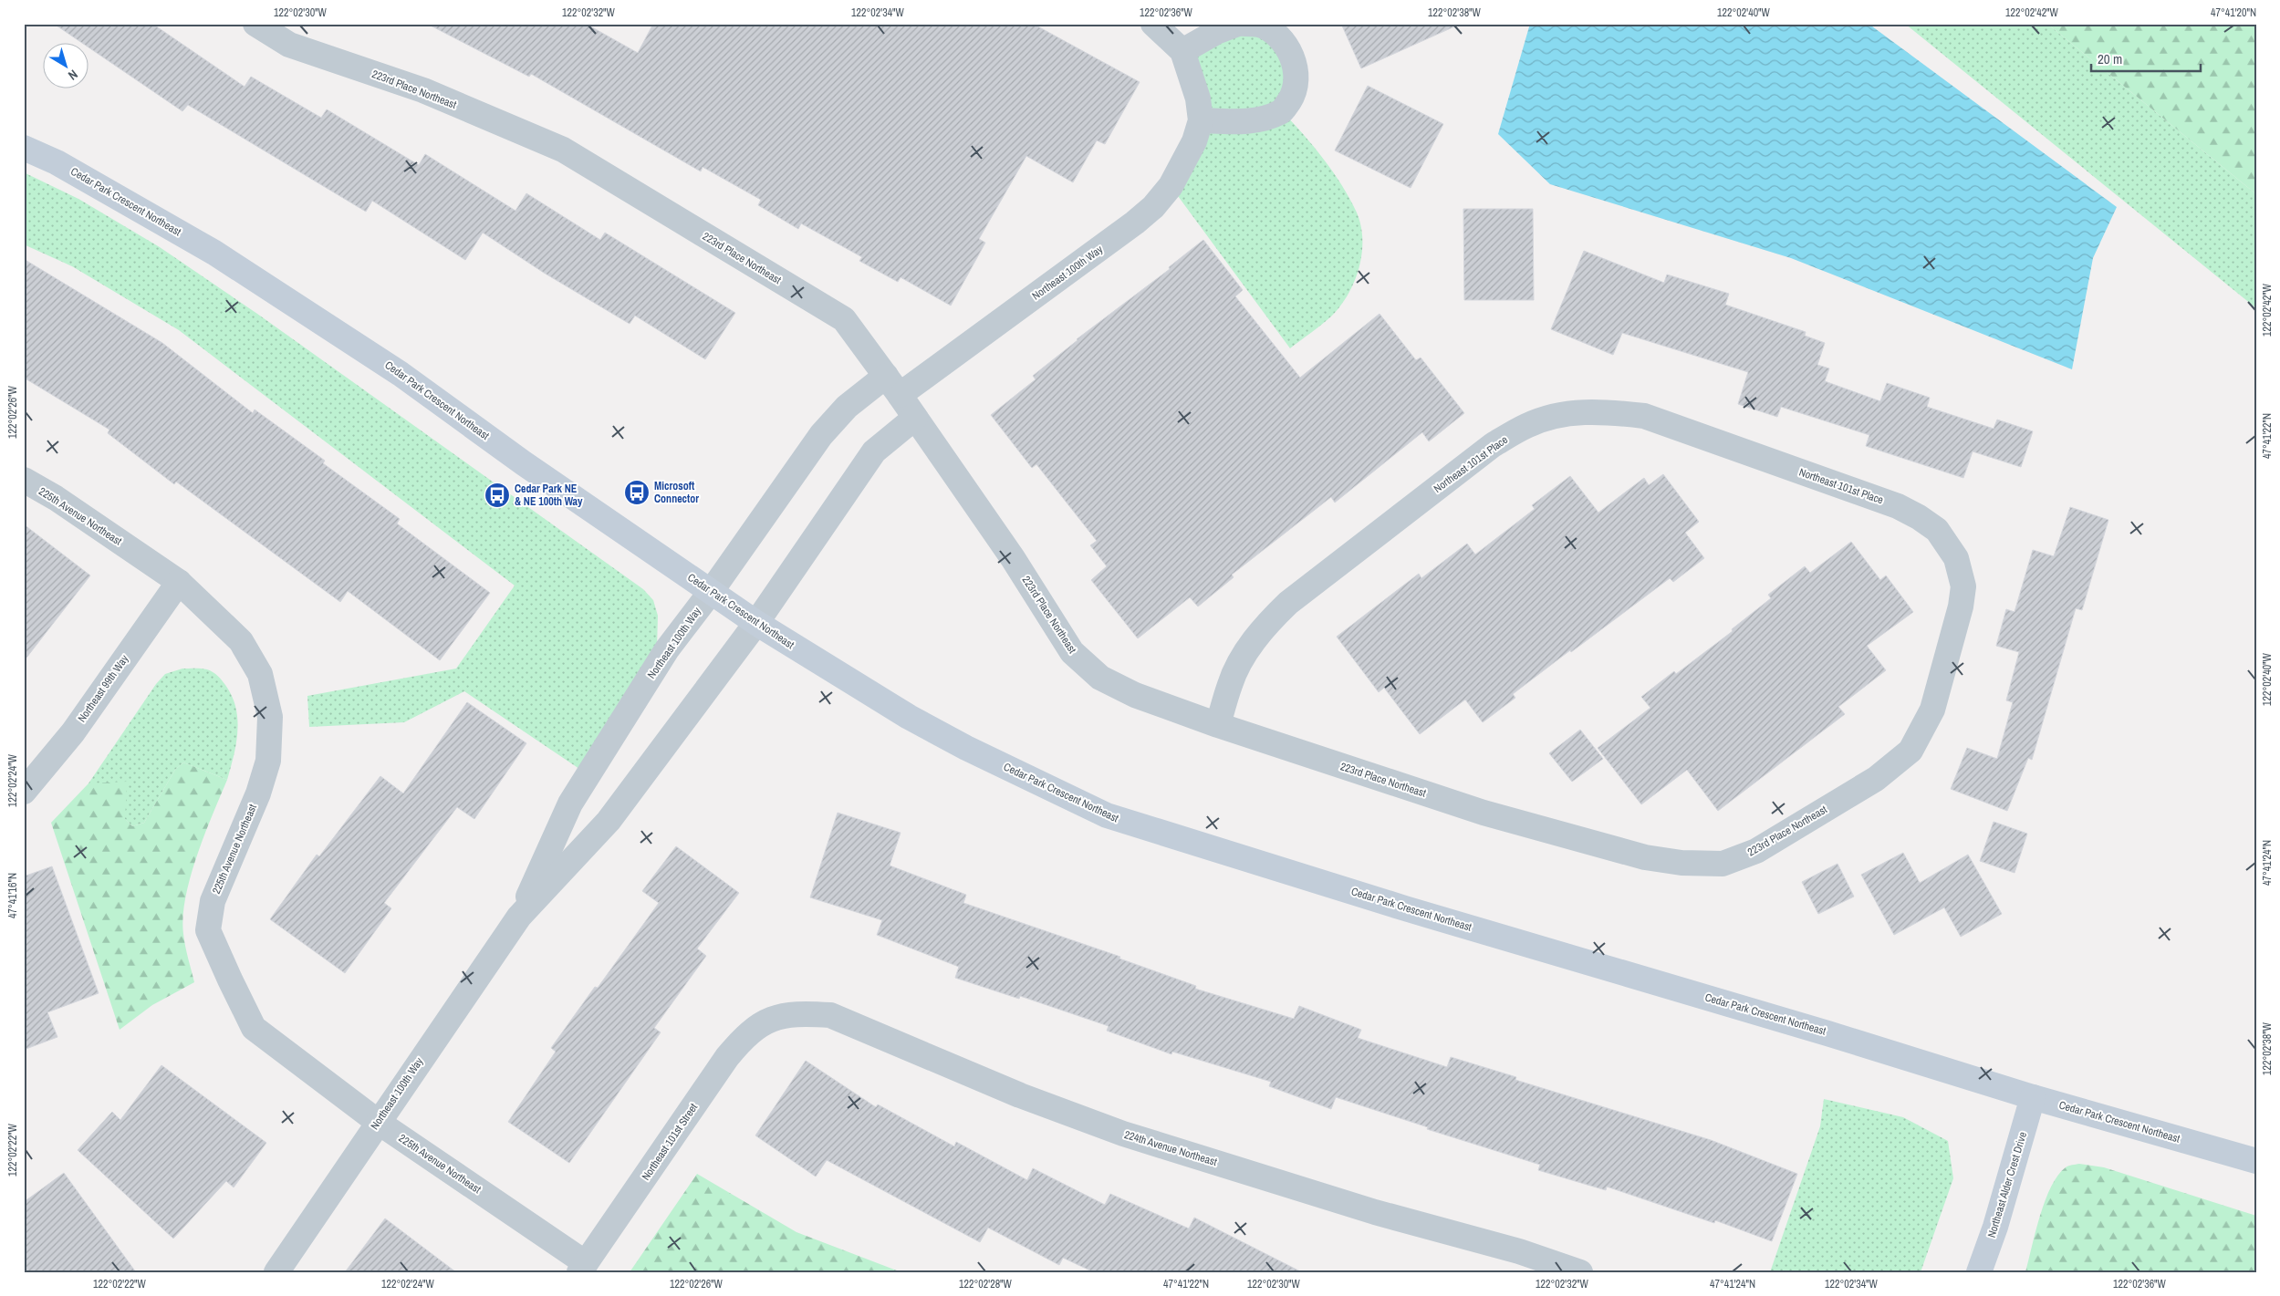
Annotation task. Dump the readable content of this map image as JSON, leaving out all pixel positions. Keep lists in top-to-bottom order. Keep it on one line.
{"streets":{"street":["223rd Place Northeast","Cedar Park Crescent Northeast","Northeast 100th Way","Northeast 101st Place","225th Avenue Northeast","Northeast 99th Way","Northeast 101st Street","224th Avenue Northeast","Northeast Alder Crest Drive"]},"crossings":[["223rd Place Northeast","Northeast 100th Way"],["223rd Place Northeast","Northeast 101st Place"],["Cedar Park Crescent Northeast","Northeast 100th Way"],["Cedar Park Crescent Northeast","Northeast Alder Crest Drive"],["Northeast 100th Way","225th Avenue Northeast"],["225th Avenue Northeast","Northeast 99th Way"],["225th Avenue Northeast","Northeast 101st Street"],["Northeast 101st Street","224th Avenue Northeast"]],"places":{"bus stop":["Microsoft Connector","Cedar Park NE & NE 100th Way"]},"scale_bar":"20 m","north":"bottom right","coordinates":["122°02'30\"W","122°02'32\"W","122°02'34\"W","122°02'36\"W","122°02'38\"W","122°02'40\"W","122°02'42\"W","47°41'20\"N","122°02'26\"W","47°41'22\"N","122°02'24\"W","47°41'24\"N","47°41'16\"N","122°02'22\"W","122°02'28\"W"]}
